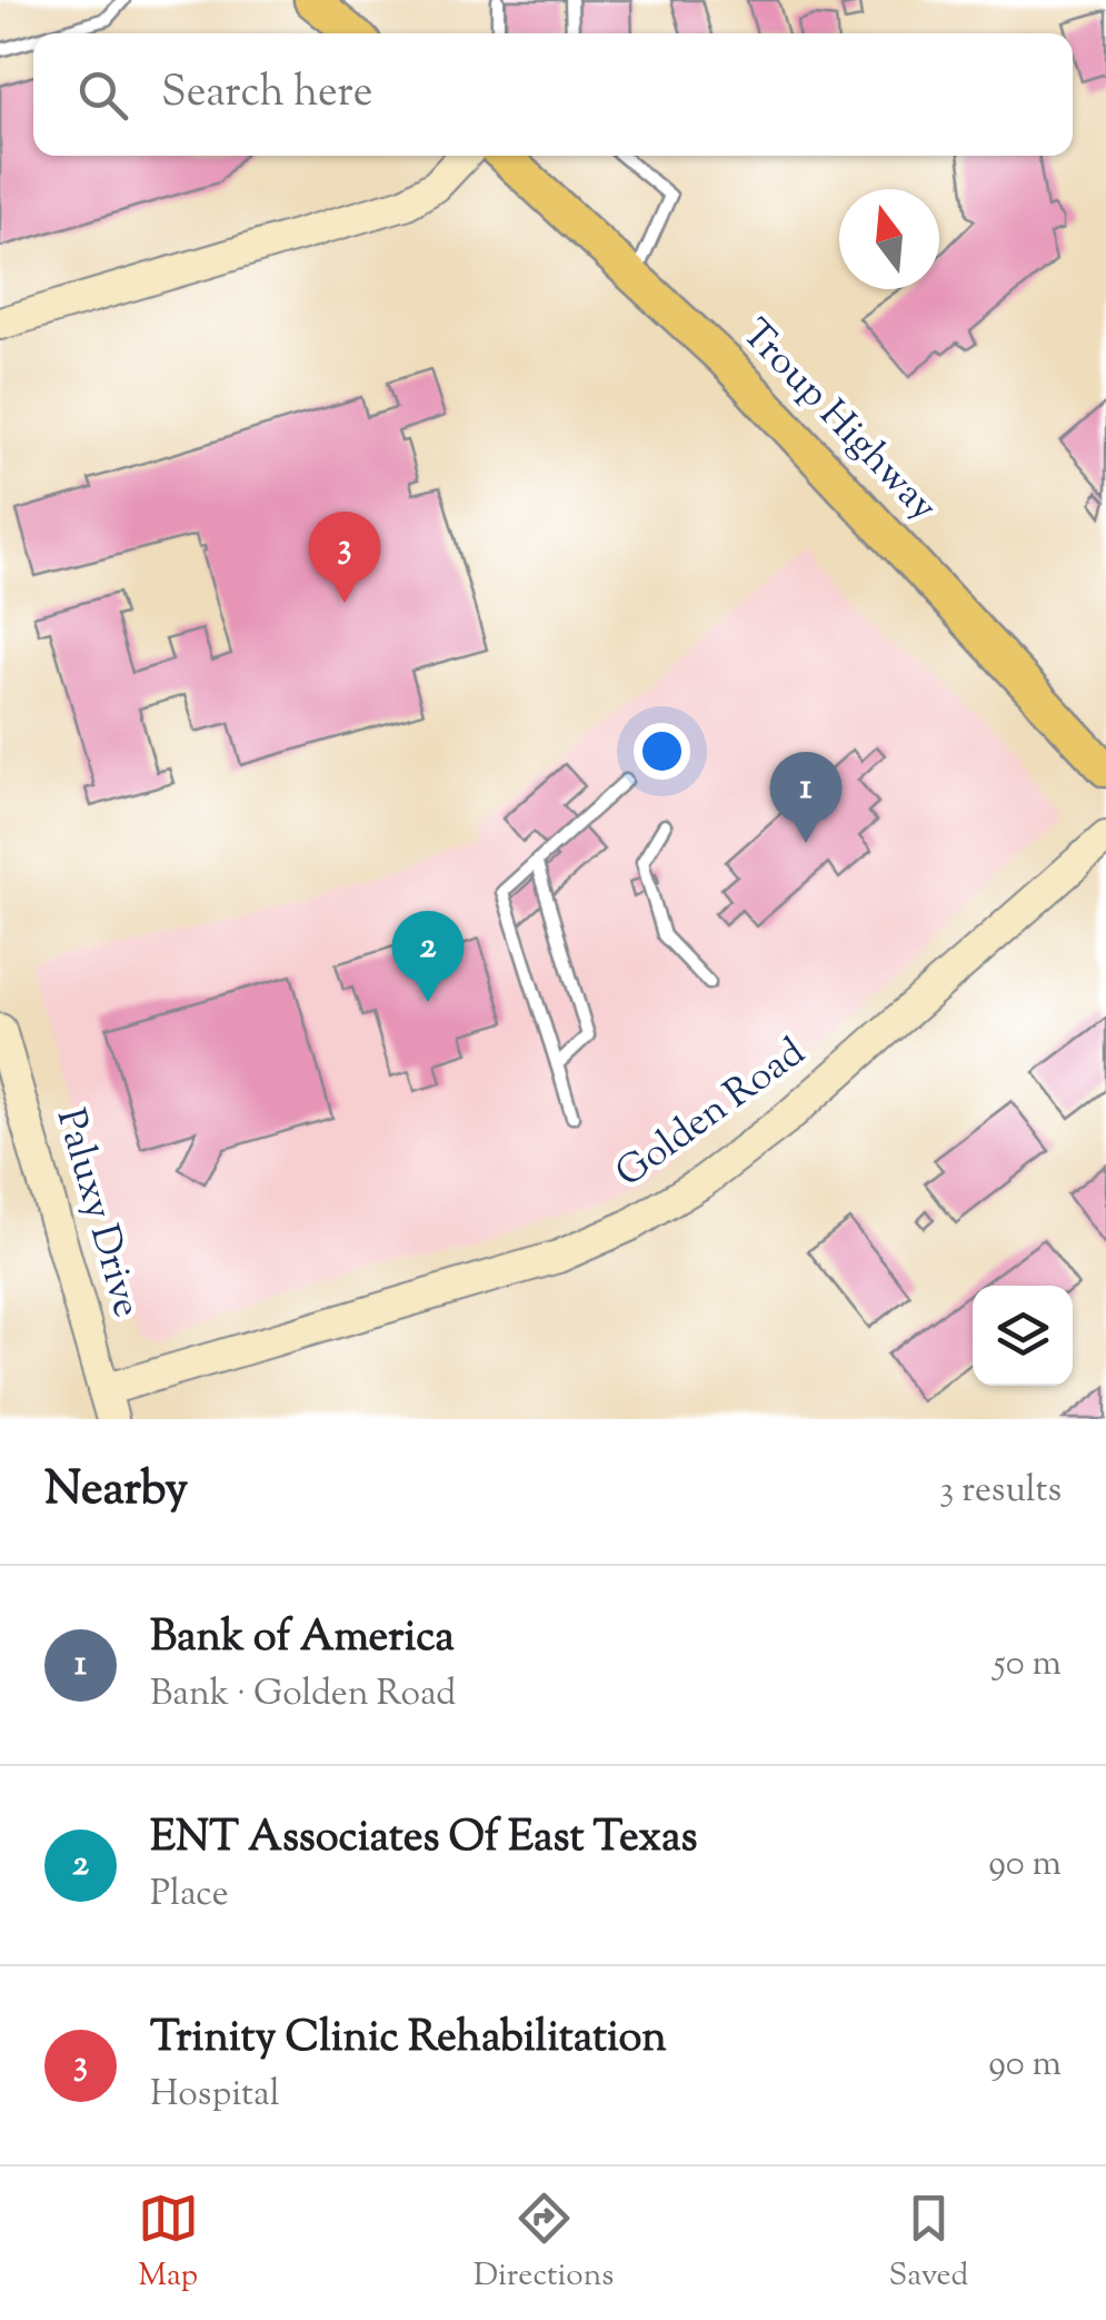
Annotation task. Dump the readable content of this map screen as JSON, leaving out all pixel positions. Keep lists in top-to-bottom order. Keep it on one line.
{"streets":{"main road":["Troup Highway"],"street":["Golden Road","Paluxy Drive"]},"crossings":[["Golden Road","Paluxy Drive"]],"north":"top","page":{"search":"Search here","pins":["3","1","2"],"heading":["Nearby","3 results"],"list":[{"mark":"1","name":"Bank of America","note":"Bank · Golden Road","value":"50 m"},{"mark":"2","name":"ENT Associates Of East Texas","note":"Place","value":"90 m"},{"mark":"3","name":"Trinity Clinic Rehabilitation","note":"Hospital","value":"90 m"}],"nav":["Map","Directions","Saved"]}}
